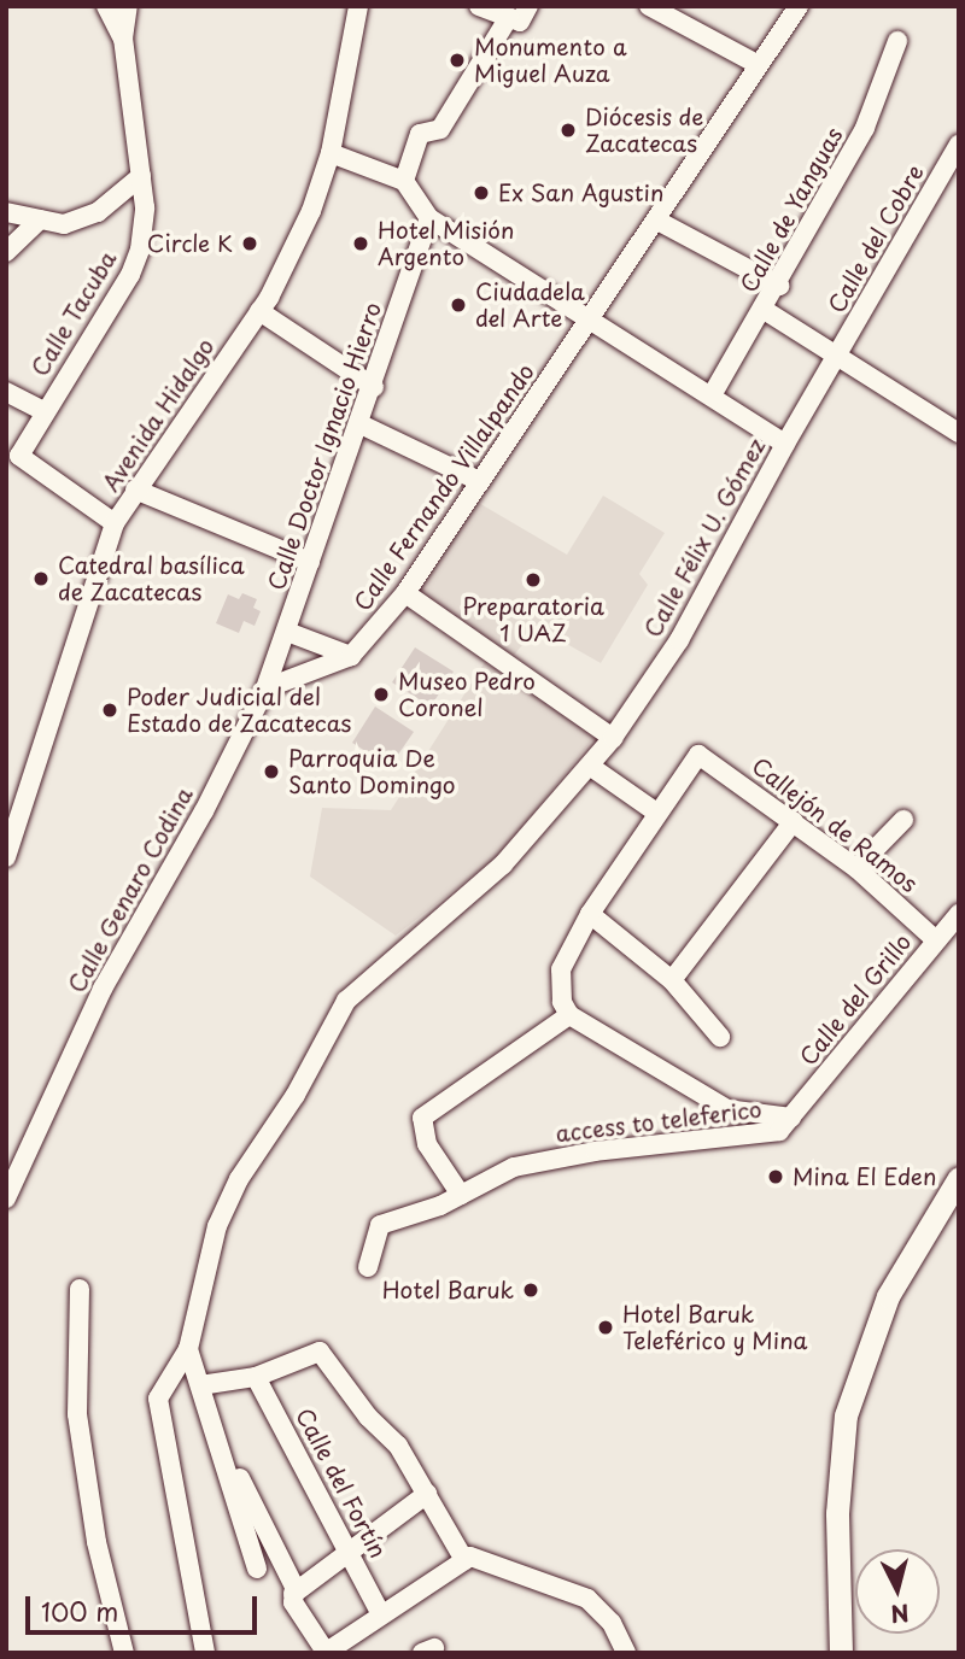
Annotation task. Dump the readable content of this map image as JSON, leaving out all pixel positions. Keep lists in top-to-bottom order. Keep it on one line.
{"streets":{"street":["Calle de Yanguas","Calle del Cobre","Calle Tacuba","Avenida Hidalgo","Calle Doctor Ignacio Hierro","Calle Fernando Villalpando","Calle Félix U. Gómez","Callejón de Ramos","Calle Genaro Codina","Calle del Grillo","access to teleferico","Calle del Fortín"]},"crossings":[["Calle del Cobre","Calle Félix U. Gómez"],["Calle Tacuba","Avenida Hidalgo"],["Calle Doctor Ignacio Hierro","Calle Genaro Codina"],["Callejón de Ramos","Calle del Grillo"],["Calle del Grillo","access to teleferico"]],"places":["Monumento a Miguel Auza","Diócesis de Zacatecas","Ex San Agustin","Circle K","Hotel Misión Argento","Ciudadela del Arte","Catedral basílica de Zacatecas","Preparatoria 1 UAZ","Museo Pedro Coronel","Poder Judicial del Estado de Zacatecas","Parroquia De Santo Domingo","Mina El Eden","Hotel Baruk","Hotel Baruk Teleférico y Mina"],"scale_bar":"100 m","north":"bottom"}
